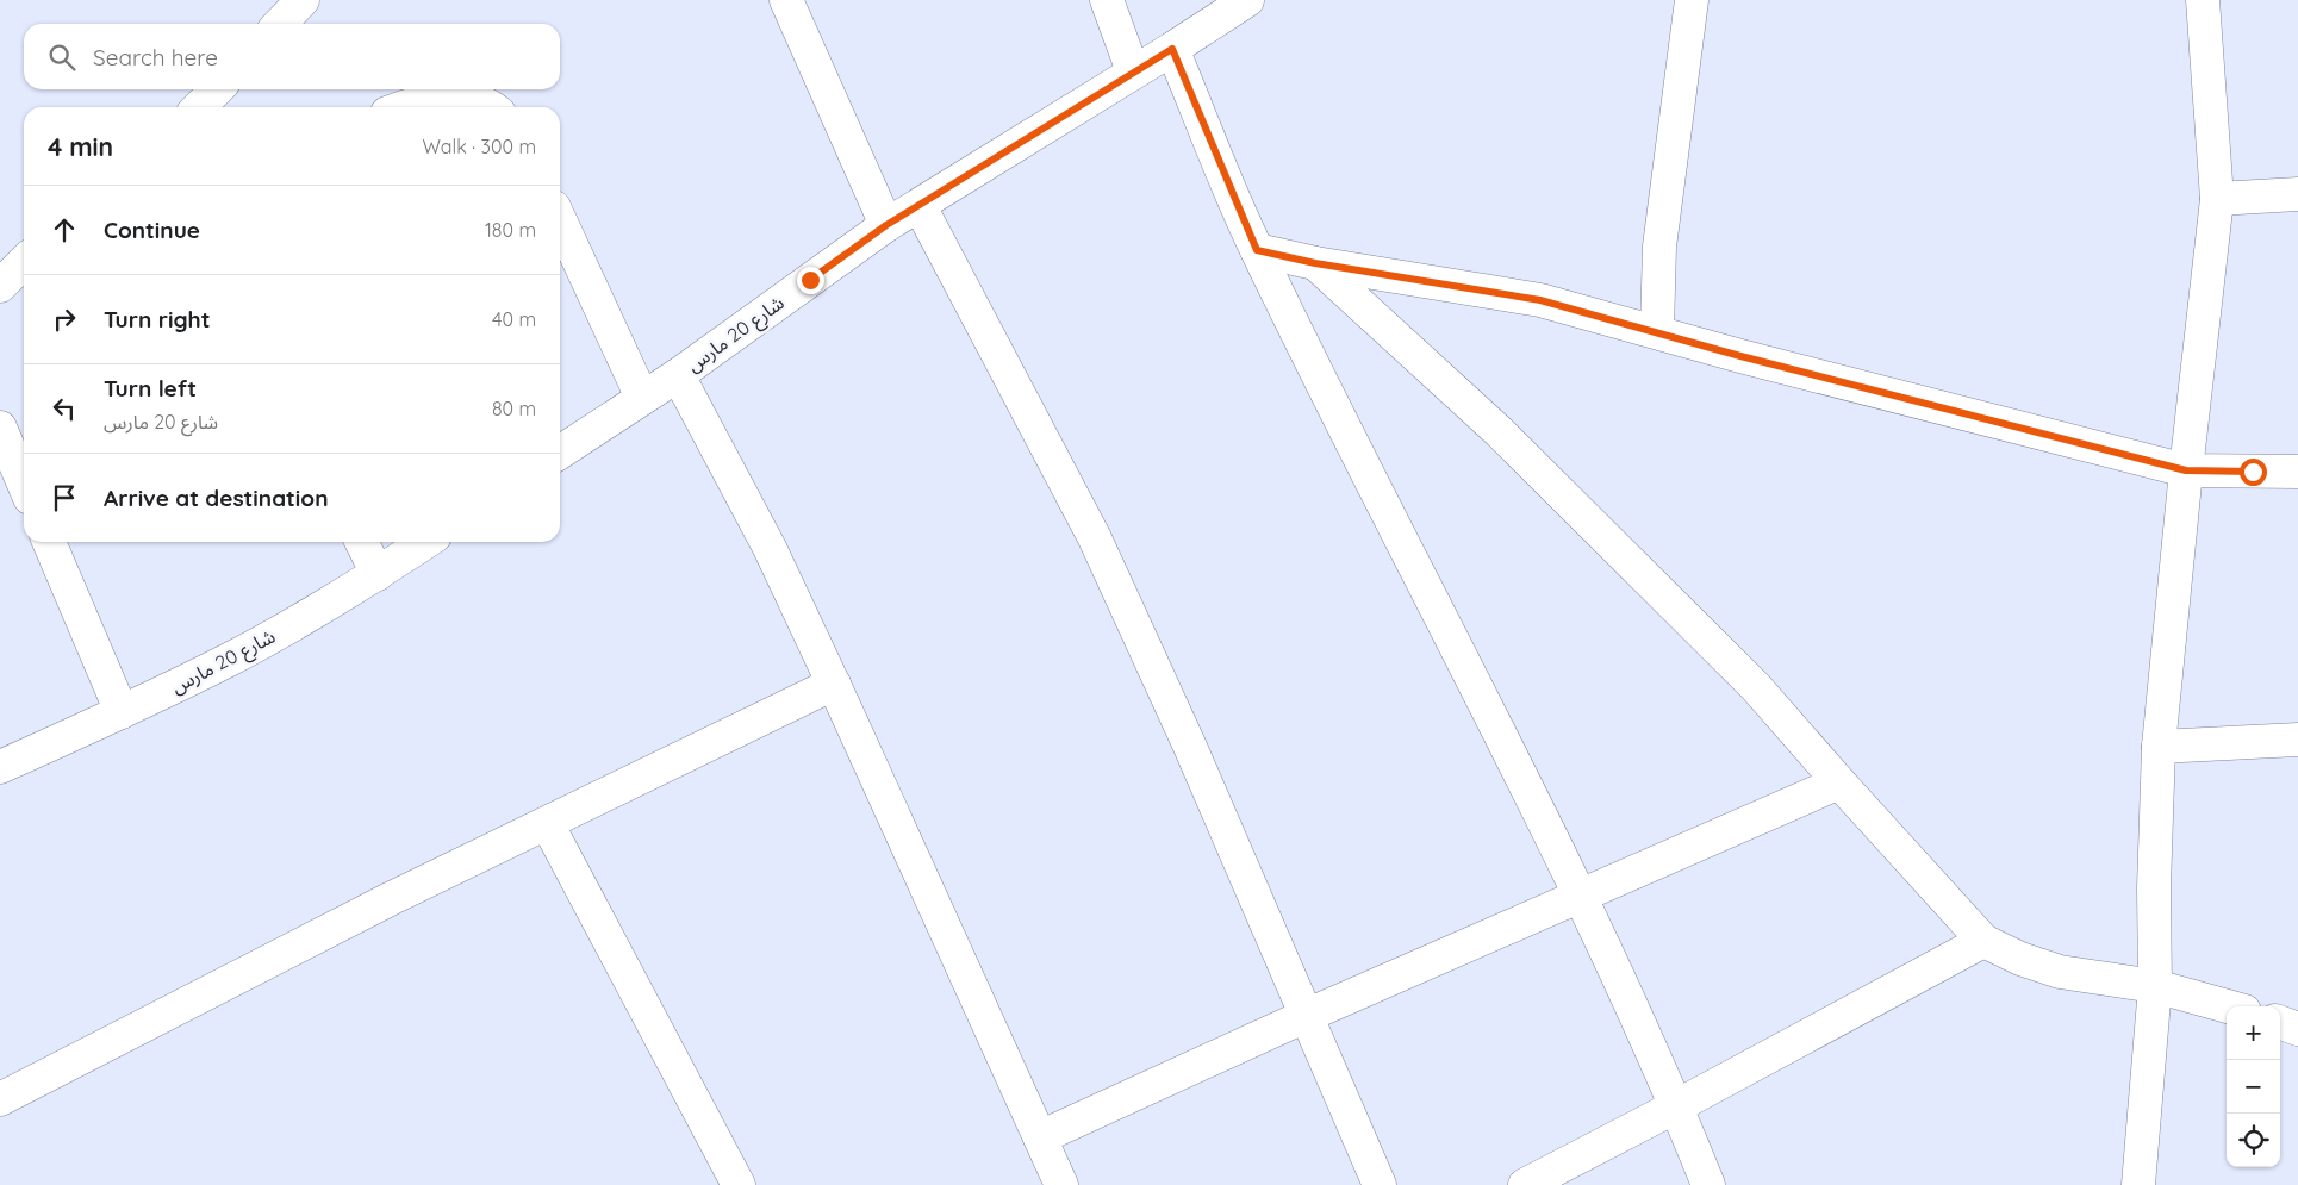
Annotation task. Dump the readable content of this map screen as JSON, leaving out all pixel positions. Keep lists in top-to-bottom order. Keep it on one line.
{"streets":{"street":["شارع 20 مارس"]},"page":{"search":"Search here","heading":["4 min","Walk · 300 m"],"list":[["Continue","180 m"],["Turn right","40 m"],["Turn left","شارع 20 مارس","80 m"],"Arrive at destination"],"map_buttons":["+","−"]}}
